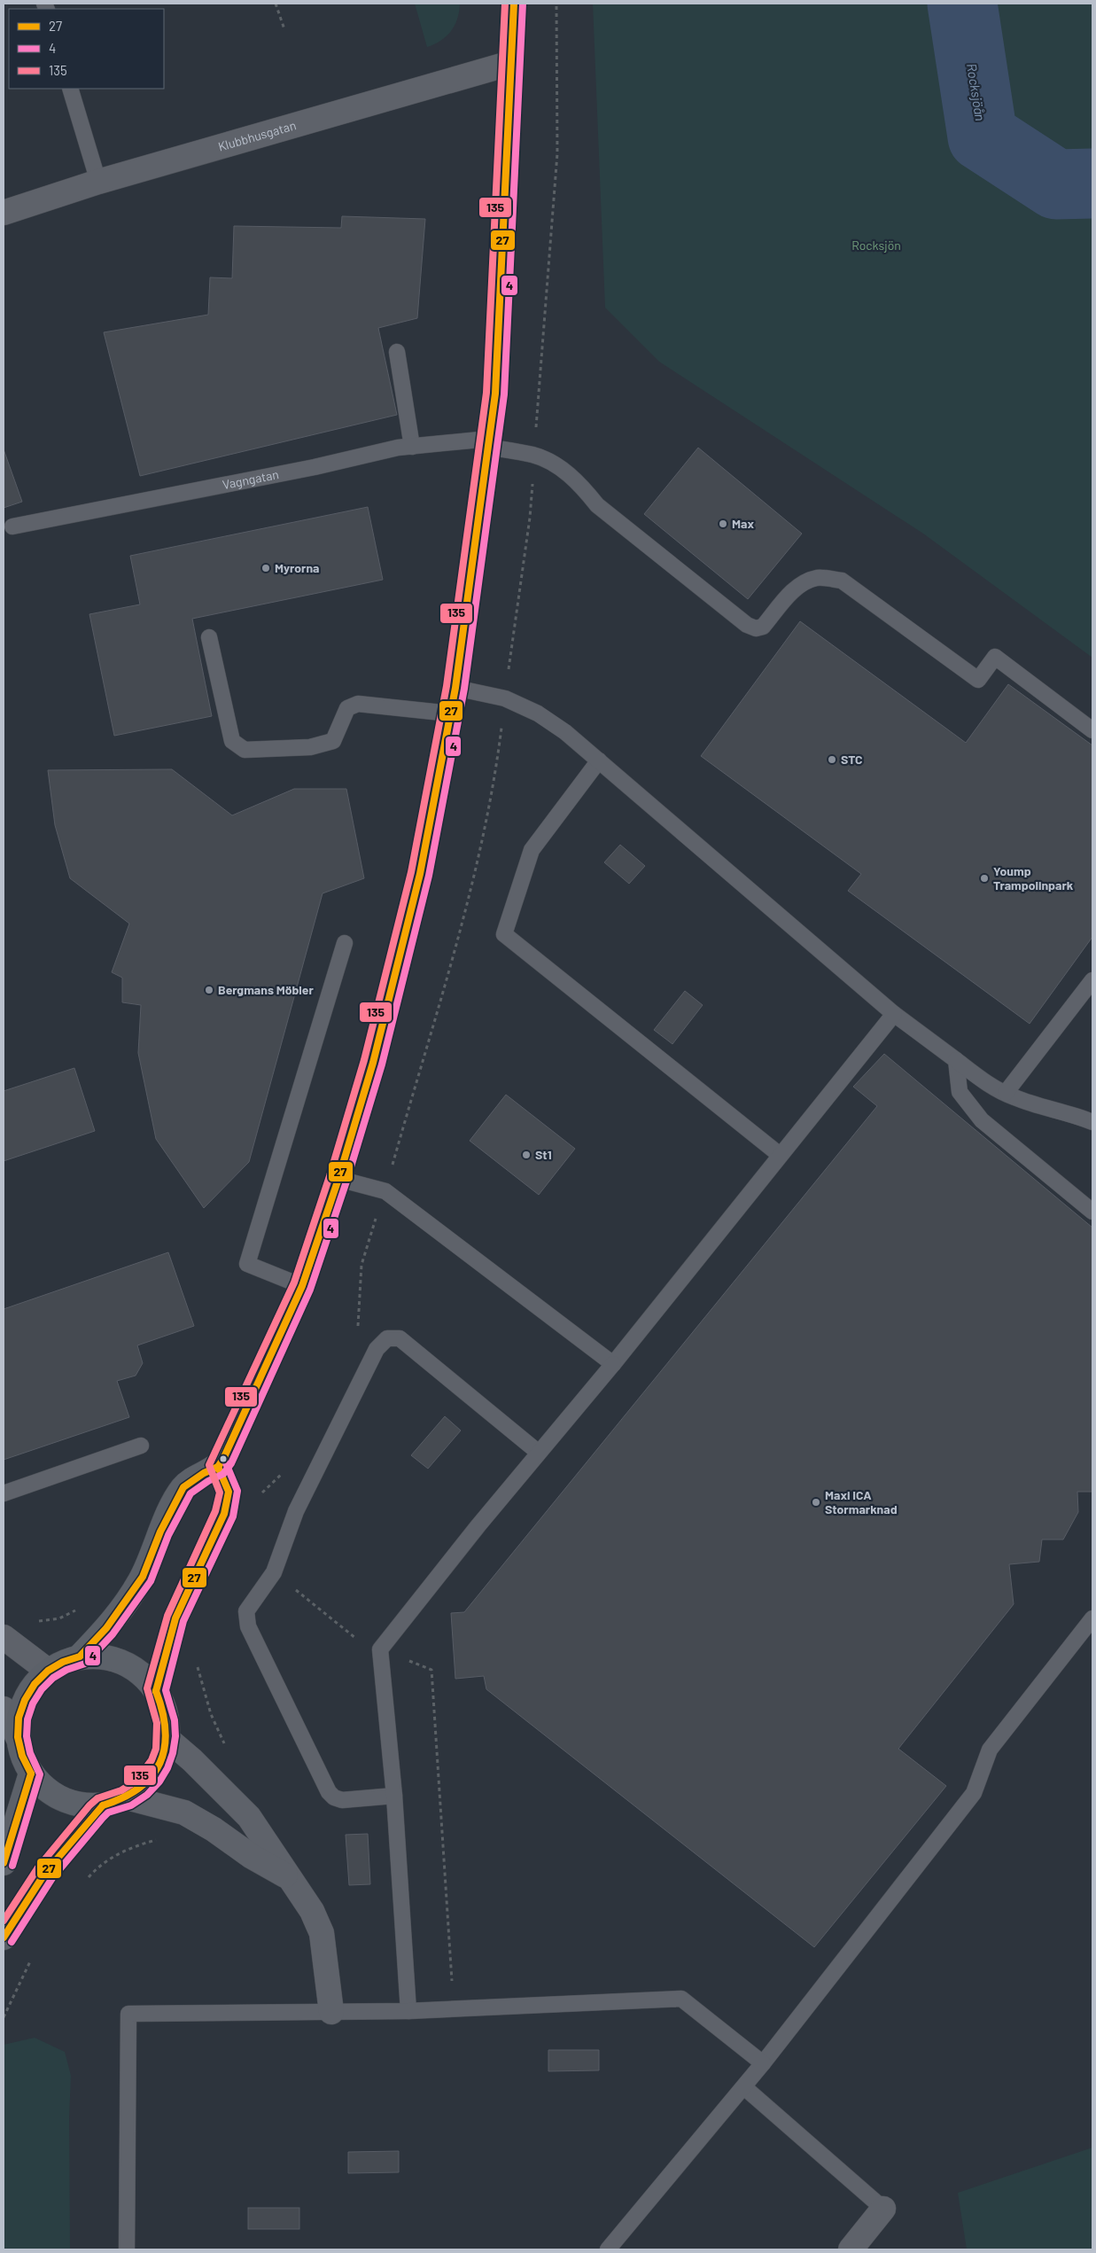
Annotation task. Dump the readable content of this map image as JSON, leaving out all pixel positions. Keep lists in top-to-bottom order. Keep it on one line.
{"streets":{"street":["Klubbhusgatan"],"lane":["Vagngatan"]},"water":["Rocksjöån"],"parks":["Rocksjön"],"places":["Max","Myrorna","STC","Yoump Trampolinpark","Bergmans Möbler","St1","Maxi ICA Stormarknad"],"lines":["transit line 27","transit line 4","transit line 135"],"legend":["27","4","135"]}
